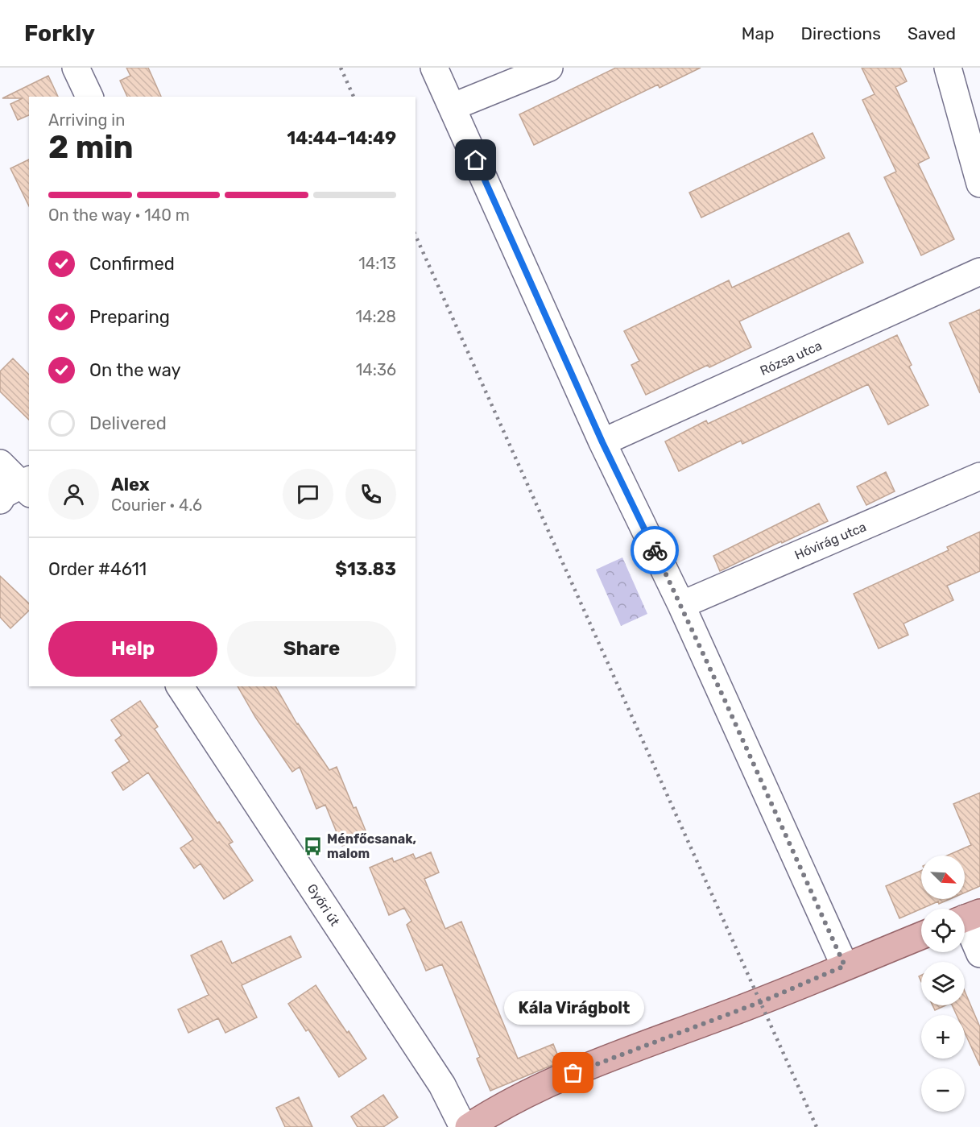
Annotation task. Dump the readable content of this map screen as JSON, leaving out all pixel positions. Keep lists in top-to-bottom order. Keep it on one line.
{"streets":{"street":["Rózsa utca","Hóvirág utca","Győri út"]},"places":{"bus stop":["Ménfőcsanak, malom"],"other":["Kála Virágbolt"]},"north":"bottom right","page":{"header":"Forkly","nav":["Map","Directions","Saved"],"heading":["2 min","Arriving in","14:44–14:49"],"panel":["Alex","Courier · 4.6","Order #4611","$13.83"],"bar":"On the way · 140 m","list":[["Confirmed","14:13"],["Preparing","14:28"],["On the way","14:36"],"Delivered"],"buttons":["Help","Share"],"map_buttons":["+","−"],"bubble":"Kála Virágbolt"}}
